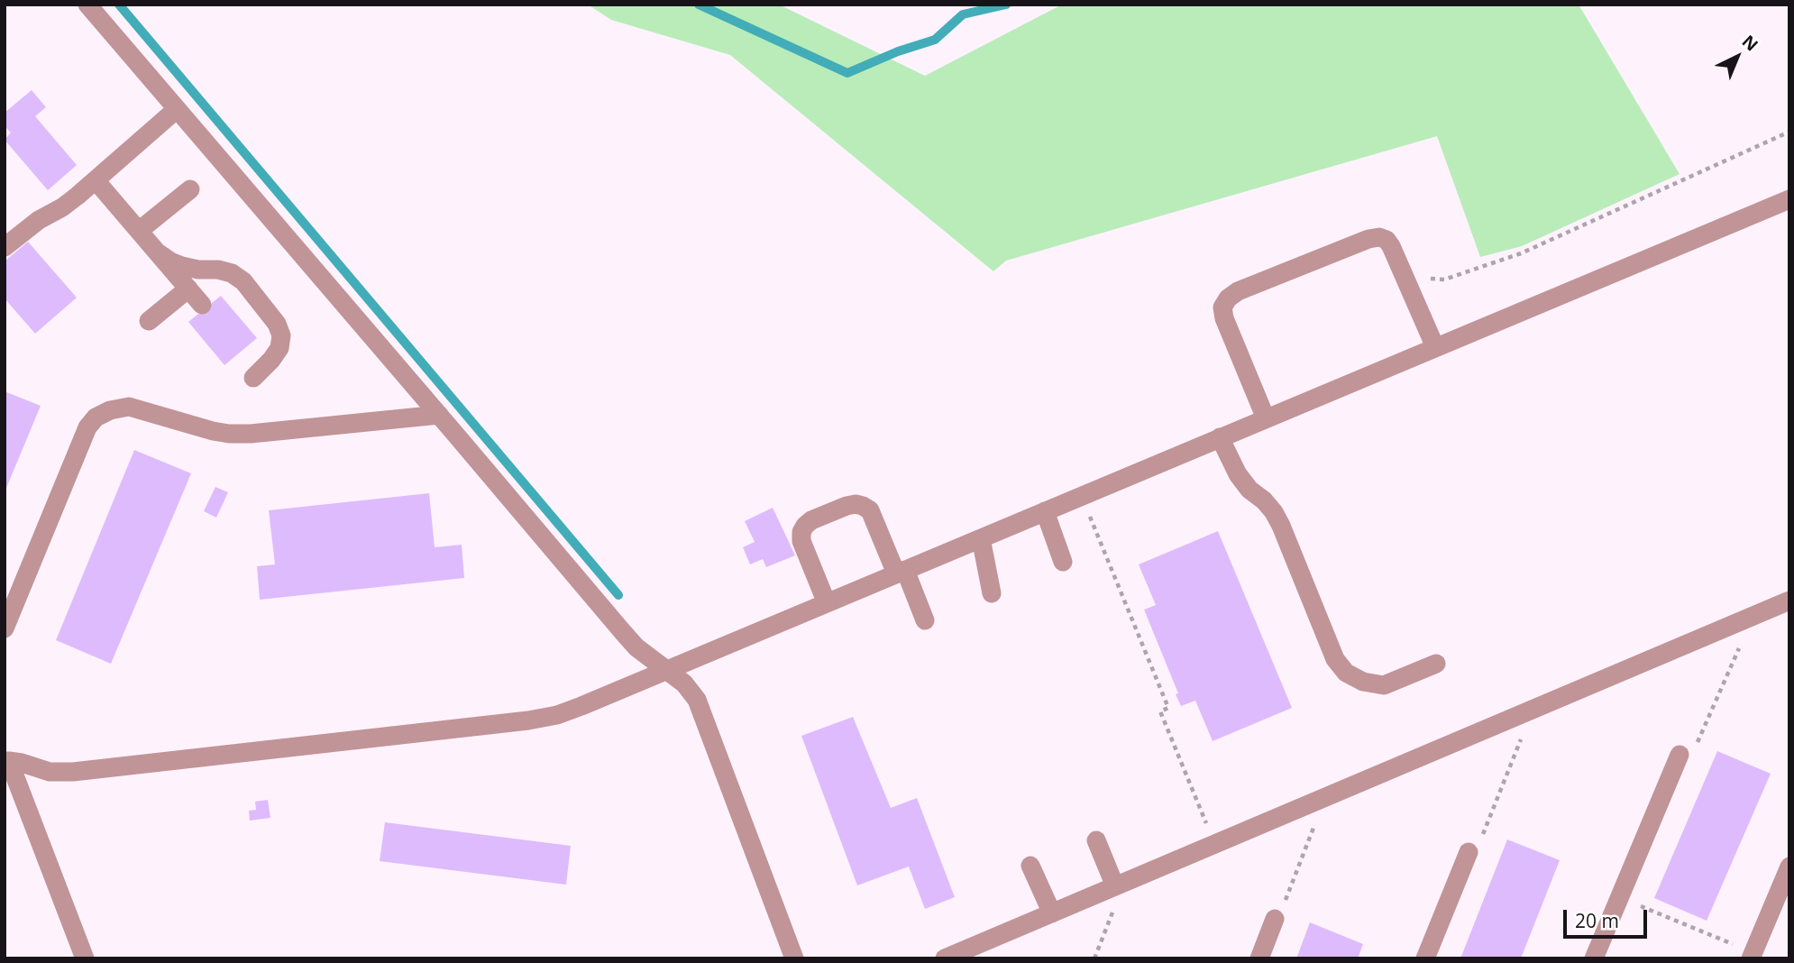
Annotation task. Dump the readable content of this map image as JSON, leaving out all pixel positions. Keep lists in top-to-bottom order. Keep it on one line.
{"scale_bar":"20 m","north":"top right"}
